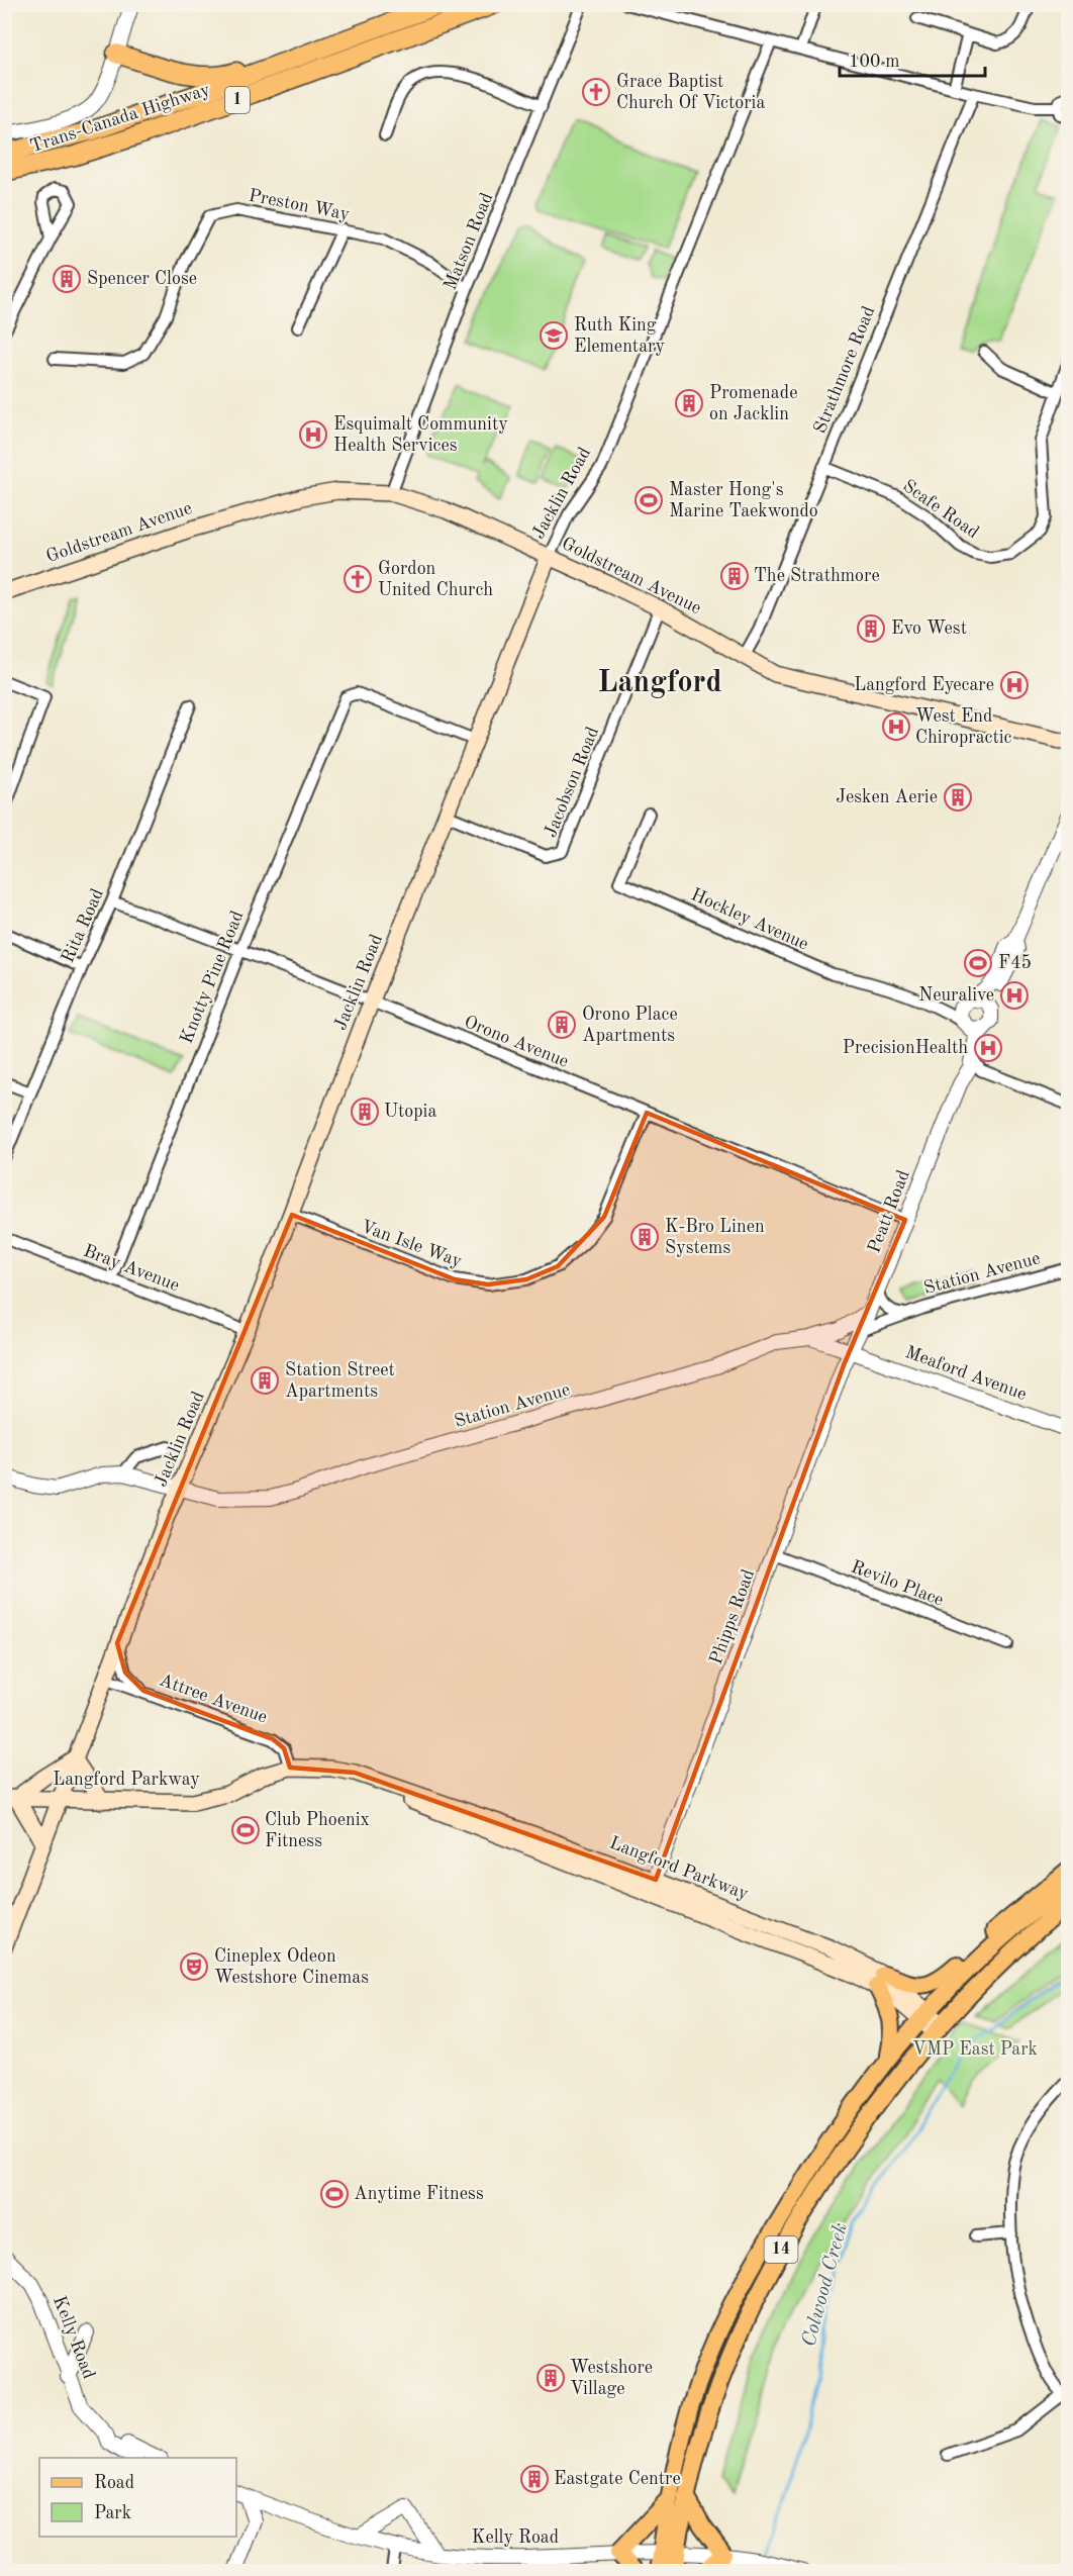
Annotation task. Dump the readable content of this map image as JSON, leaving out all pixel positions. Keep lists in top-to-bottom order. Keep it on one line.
{"streets":{"highway":["1","Trans-Canada Highway"],"main road":["Jacklin Road","Goldstream Avenue","Langford Parkway","14"],"street":["Preston Way","Matson Road","Strathmore Road","Scafe Road","Jacobson Road","Hockley Avenue","Rita Road","Knotty Pine Road","Orono Avenue","Peatt Road","Van Isle Way","Bray Avenue","Station Avenue","Meaford Avenue","Revilo Place","Phipps Road","Attree Avenue","Kelly Road"]},"crossings":[["Preston Way","Matson Road"],["Matson Road","Goldstream Avenue"],["Strathmore Road","Scafe Road"],["Strathmore Road","Goldstream Avenue"],["Jacklin Road","Goldstream Avenue"],["Jacklin Road","Jacobson Road"],["Jacklin Road","Knotty Pine Road"],["Jacklin Road","Orono Avenue"],["Jacklin Road","Van Isle Way"],["Jacklin Road","Bray Avenue"],["Jacklin Road","Station Avenue"],["Jacklin Road","Attree Avenue"],["Jacklin Road","Langford Parkway"],["Goldstream Avenue","Jacobson Road"],["Hockley Avenue","Peatt Road"],["Rita Road","Orono Avenue"],["Knotty Pine Road","Orono Avenue"],["Knotty Pine Road","Bray Avenue"],["Orono Avenue","Peatt Road"],["Orono Avenue","Van Isle Way"],["Peatt Road","Station Avenue"],["Peatt Road","Meaford Avenue"],["Peatt Road","Phipps Road"],["Station Avenue","Meaford Avenue"],["Station Avenue","Phipps Road"],["Meaford Avenue","Phipps Road"],["Revilo Place","Phipps Road"],["Phipps Road","Langford Parkway"],["Attree Avenue","Langford Parkway"],["Langford Parkway","14"],["14","Kelly Road"]],"districts":["Langford"],"water":["Colwood Creek"],"parks":["VMP East Park"],"places":{"church":["Grace Baptist Church Of Victoria","Gordon United Church"],"building":["Spencer Close","Promenade on Jacklin","The Strathmore","Evo West","Jesken Aerie","Orono Place Apartments","Utopia","K-Bro Linen Systems","Station Street Apartments","Westshore Village","Eastgate Centre"],"school or university":["Ruth King Elementary"],"hospital":["Esquimalt Community Health Services","Langford Eyecare","West End Chiropractic","Neuralive","PrecisionHealth"],"sports":["Master Hong's Marine Taekwondo","F45","Club Phoenix Fitness","Anytime Fitness"],"theatre":["Cineplex Odeon Westshore Cinemas"]},"legend":["Road","Park"],"scale_bar":"100 m"}
